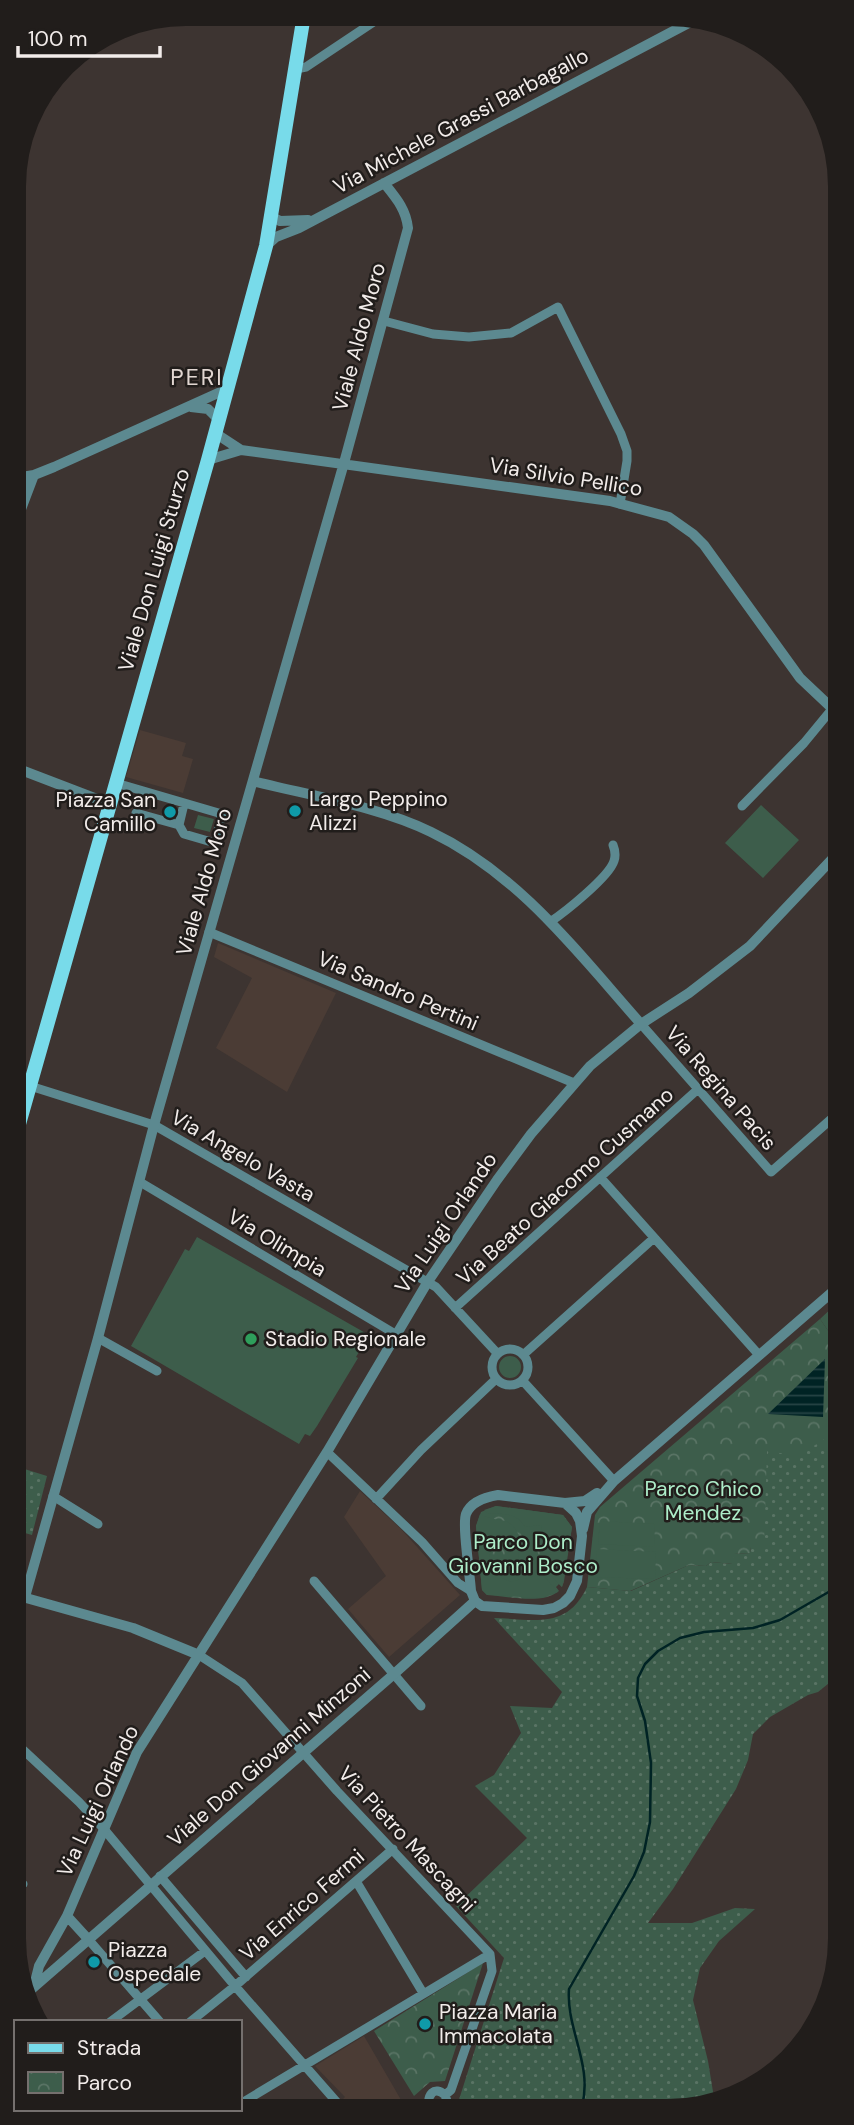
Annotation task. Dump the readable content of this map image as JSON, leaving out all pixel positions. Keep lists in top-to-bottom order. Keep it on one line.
{"streets":{"main road":["Viale Don Luigi Sturzo"],"street":["Via Michele Grassi Barbagallo","Viale Aldo Moro","Via Silvio Pellico","Via Sandro Pertini","Via Regina Pacis","Via Angelo Vasta","Via Beato Giacomo Cusmano","Via Luigi Orlando","Via Olimpia","Viale Don Giovanni Minzoni","Via Pietro Mascagni","Via Enrico Fermi"]},"crossings":[["Via Michele Grassi Barbagallo","Viale Aldo Moro"],["Via Michele Grassi Barbagallo","Viale Don Luigi Sturzo"],["Viale Aldo Moro","Via Silvio Pellico"],["Viale Aldo Moro","Via Sandro Pertini"],["Viale Aldo Moro","Via Angelo Vasta"],["Viale Aldo Moro","Via Olimpia"],["Viale Don Luigi Sturzo","Via Angelo Vasta"],["Via Sandro Pertini","Via Luigi Orlando"],["Via Regina Pacis","Via Beato Giacomo Cusmano"],["Via Regina Pacis","Via Luigi Orlando"],["Via Angelo Vasta","Via Beato Giacomo Cusmano"],["Via Angelo Vasta","Via Luigi Orlando"],["Via Luigi Orlando","Via Olimpia"],["Via Luigi Orlando","Via Pietro Mascagni"],["Viale Don Giovanni Minzoni","Via Pietro Mascagni"],["Via Pietro Mascagni","Via Enrico Fermi"]],"districts":["PERI"],"parks":["Parco Chico Mendez","Parco Don Giovanni Bosco"],"places":["Largo Peppino Alizzi","Piazza San Camillo","Stadio Regionale","Piazza Ospedale","Piazza Maria Immacolata"],"legend":["Strada","Parco"],"scale_bar":"100 m"}
